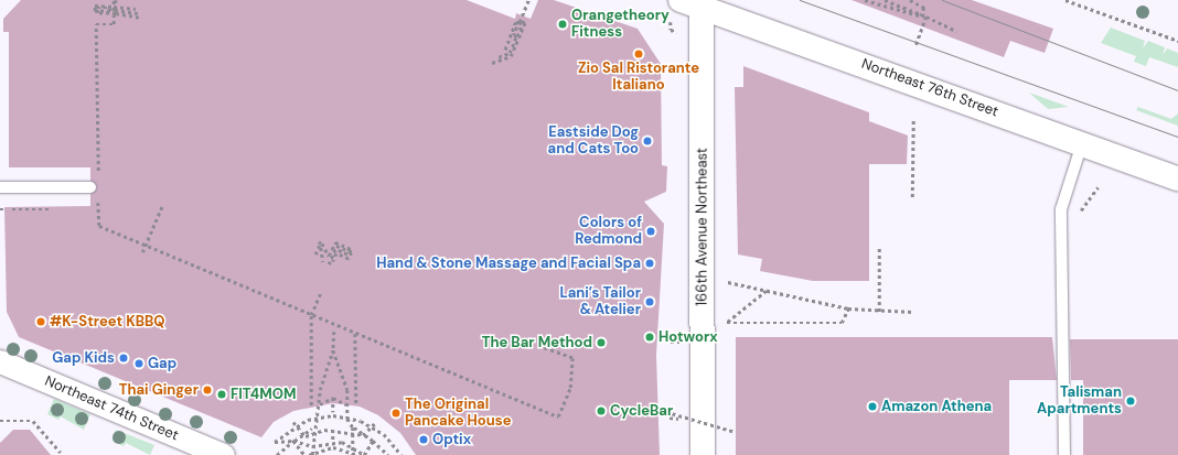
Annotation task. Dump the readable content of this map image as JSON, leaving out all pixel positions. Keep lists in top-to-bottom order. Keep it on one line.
{"streets":{"street":["Northeast 76th Street","166th Avenue Northeast","Northeast 74th Street"]},"crossings":[["Northeast 76th Street","166th Avenue Northeast"]],"places":["Orangetheory Fitness","Zio Sal Ristorante Italiano","Eastside Dog and Cats Too","Colors of Redmond","Hand & Stone Massage and Facial Spa","Lani’s Tailor & Atelier","#K-Street KBBQ","Hotworx","The Bar Method","Gap Kids","Gap","Thai Ginger","FIT4MOM","Talisman Apartments","Amazon Athena","CycleBar","The Original Pancake House","Optix"]}
